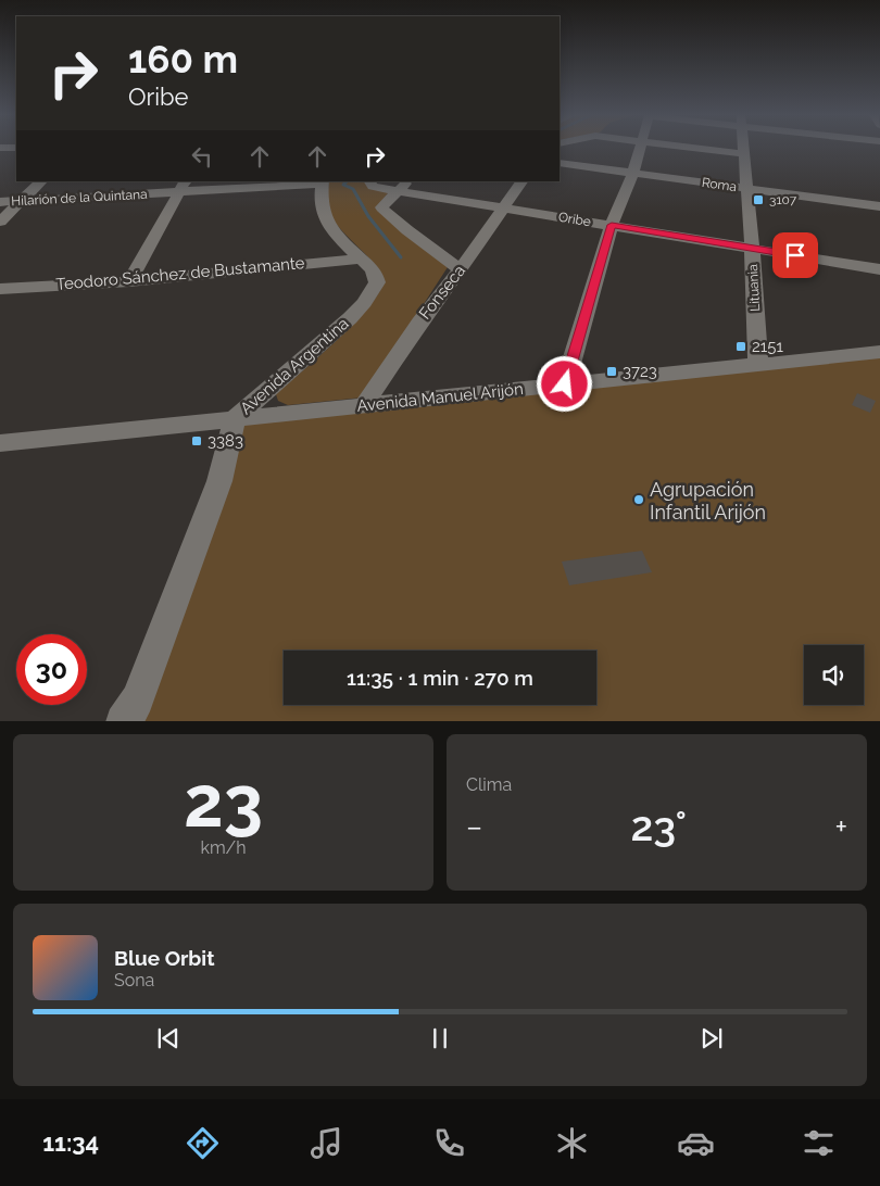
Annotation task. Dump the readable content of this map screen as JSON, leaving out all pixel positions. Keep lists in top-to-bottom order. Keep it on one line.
{"streets":{"street":["Roma","Hilarión de la Quintana","Oribe","Teodoro Sánchez de Bustamante","Lituania","Fonseca","Avenida Argentina","Avenida Manuel Arijón"]},"crossings":[["Roma","Lituania"],["Hilarión de la Quintana","Avenida Argentina"],["Oribe","Lituania"],["Oribe","Fonseca"],["Teodoro Sánchez de Bustamante","Avenida Argentina"],["Lituania","Avenida Manuel Arijón"],["Fonseca","Avenida Manuel Arijón"],["Avenida Argentina","Avenida Manuel Arijón"]],"places":{"transit":["3107","2151","3723","3383"],"other":["Agrupación Infantil Arijón"]},"page":{"turn":["160 m","Oribe"],"limit":"30","trip":"11:35 · 1 min · 270 m","tile":[["23","km/h"],"Clima"],"heat":["−","23°","+"],"song":["Blue Orbit","Sona"],"tabs":"11:34"}}
